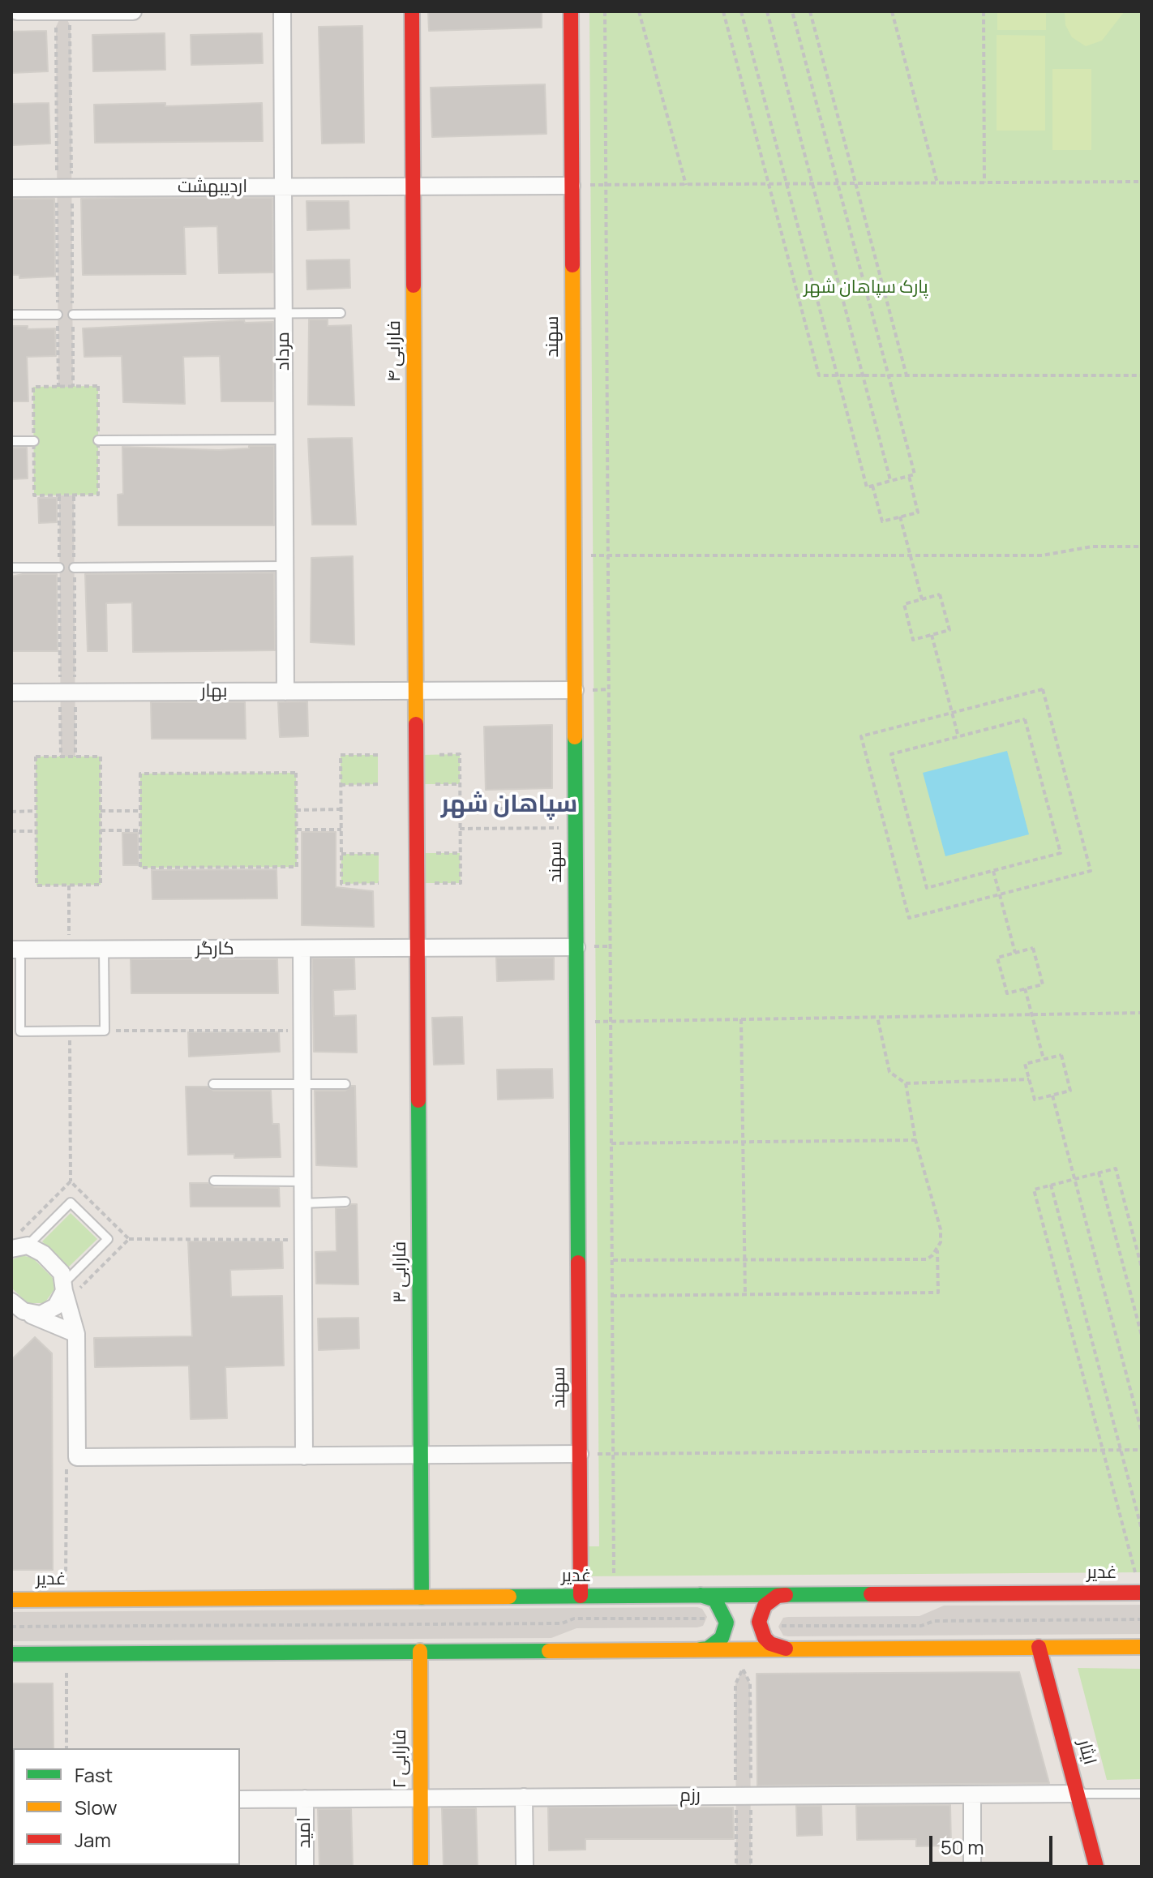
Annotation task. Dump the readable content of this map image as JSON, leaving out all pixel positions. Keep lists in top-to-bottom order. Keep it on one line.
{"streets":{"street":["اردیبهشت","سهند","مرداد","فارابی ۴","بهار","کارگر","فارابی ۳","غدیر","ایثار","فارابی ۲","رزم","امید"]},"crossings":[["اردیبهشت","سهند"],["اردیبهشت","مرداد"],["اردیبهشت","فارابی ۴"],["سهند","بهار"],["سهند","کارگر"],["سهند","غدیر"],["مرداد","بهار"],["فارابی ۴","بهار"],["فارابی ۴","کارگر"],["فارابی ۴","فارابی ۳"],["کارگر","فارابی ۳"],["فارابی ۳","غدیر"],["ایثار","رزم"],["فارابی ۲","رزم"],["رزم","امید"]],"districts":["سپاهان شهر"],"parks":["پارک سپاهان شهر"],"legend":["Fast","Slow","Jam"],"scale_bar":"50 m"}
